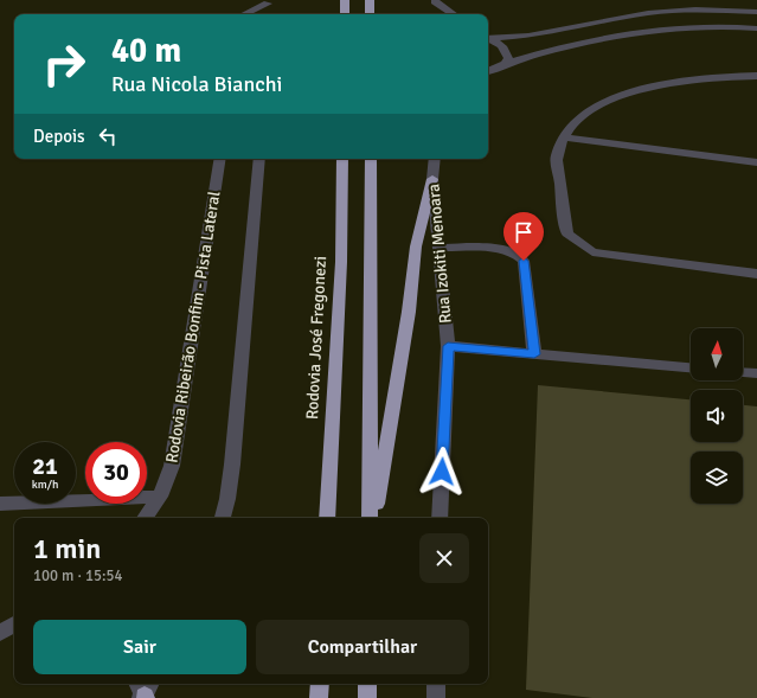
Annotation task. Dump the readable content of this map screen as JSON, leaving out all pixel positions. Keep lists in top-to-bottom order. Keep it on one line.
{"streets":{"highway":["Rodovia José Fregonezi"],"street":["Rua Izokiti Menoara","Rodovia Ribeirão Bonfim - Pista Lateral"]},"north":"top","page":{"turn":["40 m","Rua Nicola Bianchi"],"then":"Depois","speed":"21 km/h","limit":"30","heading":["1 min","100 m · 15:54"],"buttons":["Sair","Compartilhar"]}}
